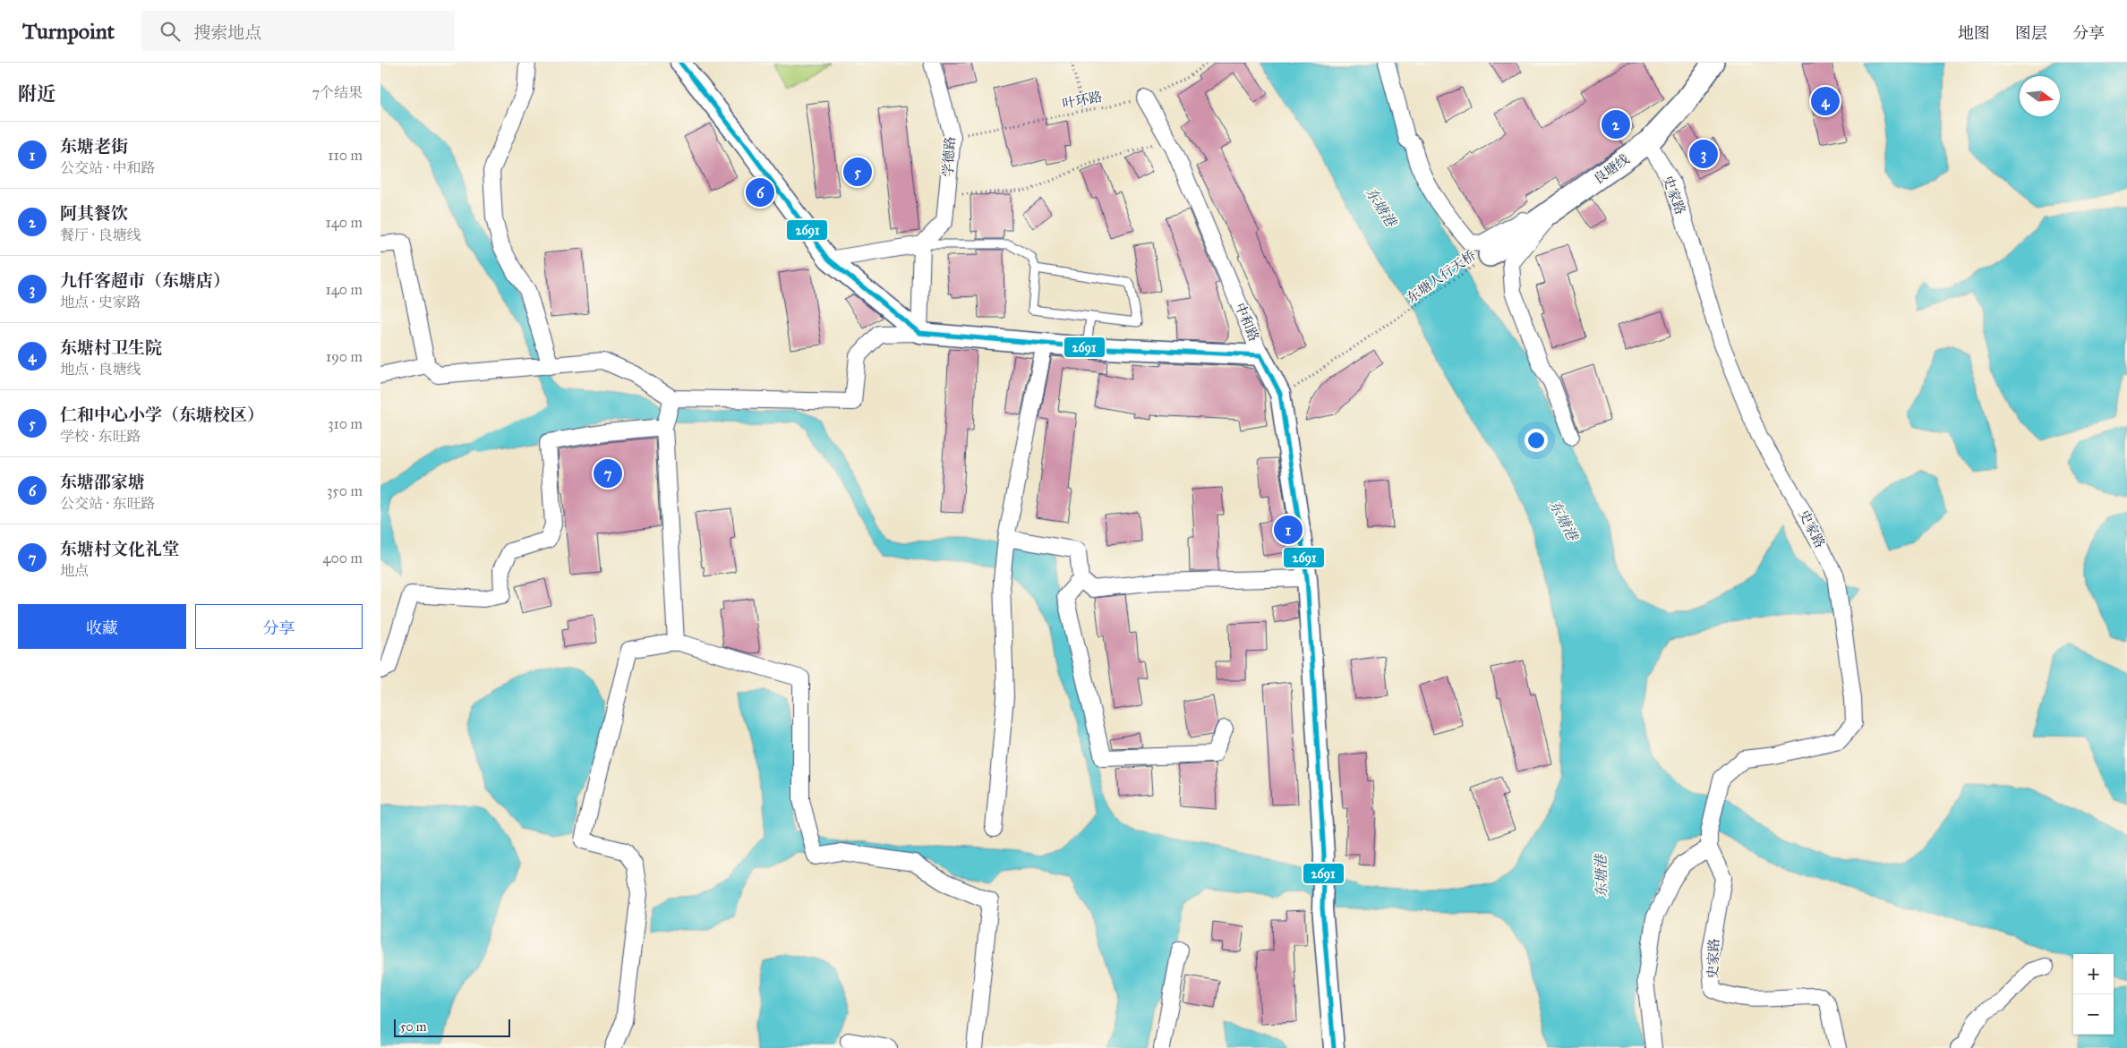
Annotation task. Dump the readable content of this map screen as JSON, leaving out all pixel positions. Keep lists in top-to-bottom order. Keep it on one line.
{"streets":{"main road":["良塘线"],"street":["学德路","史家路","中和路"],"path":["叶环路","东塘人行天桥"]},"crossings":[["叶环路","学德路"],["叶环路","中和路"],["良塘线","史家路"],["良塘线","东塘人行天桥"],["东塘人行天桥","中和路"]],"water":["东塘港"],"lines":["transit line 2691"],"scale_bar":"50 m","north":"right","page":{"header":"Turnpoint","search":"搜索地点","nav":["地图","图层","分享"],"heading":["附近","7个结果"],"pins":["4","2","3","5","6","7","1"],"list":[{"mark":"1","name":"东塘老街","note":"公交站 · 中和路","value":"110 m"},{"mark":"2","name":"阿其餐饮","note":"餐厅 · 良塘线","value":"140 m"},{"mark":"3","name":"九仟客超市（东塘店）","note":"地点 · 史家路","value":"140 m"},{"mark":"4","name":"东塘村卫生院","note":"地点 · 良塘线","value":"190 m"},{"mark":"5","name":"仁和中心小学（东塘校区）","note":"学校 · 东旺路","value":"310 m"},{"mark":"6","name":"东塘邵家塘","note":"公交站 · 东旺路","value":"350 m"},{"mark":"7","name":"东塘村文化礼堂","note":"地点","value":"400 m"}],"buttons":["收藏","分享"],"map_buttons":["+","−"],"scale":"50 m"}}
